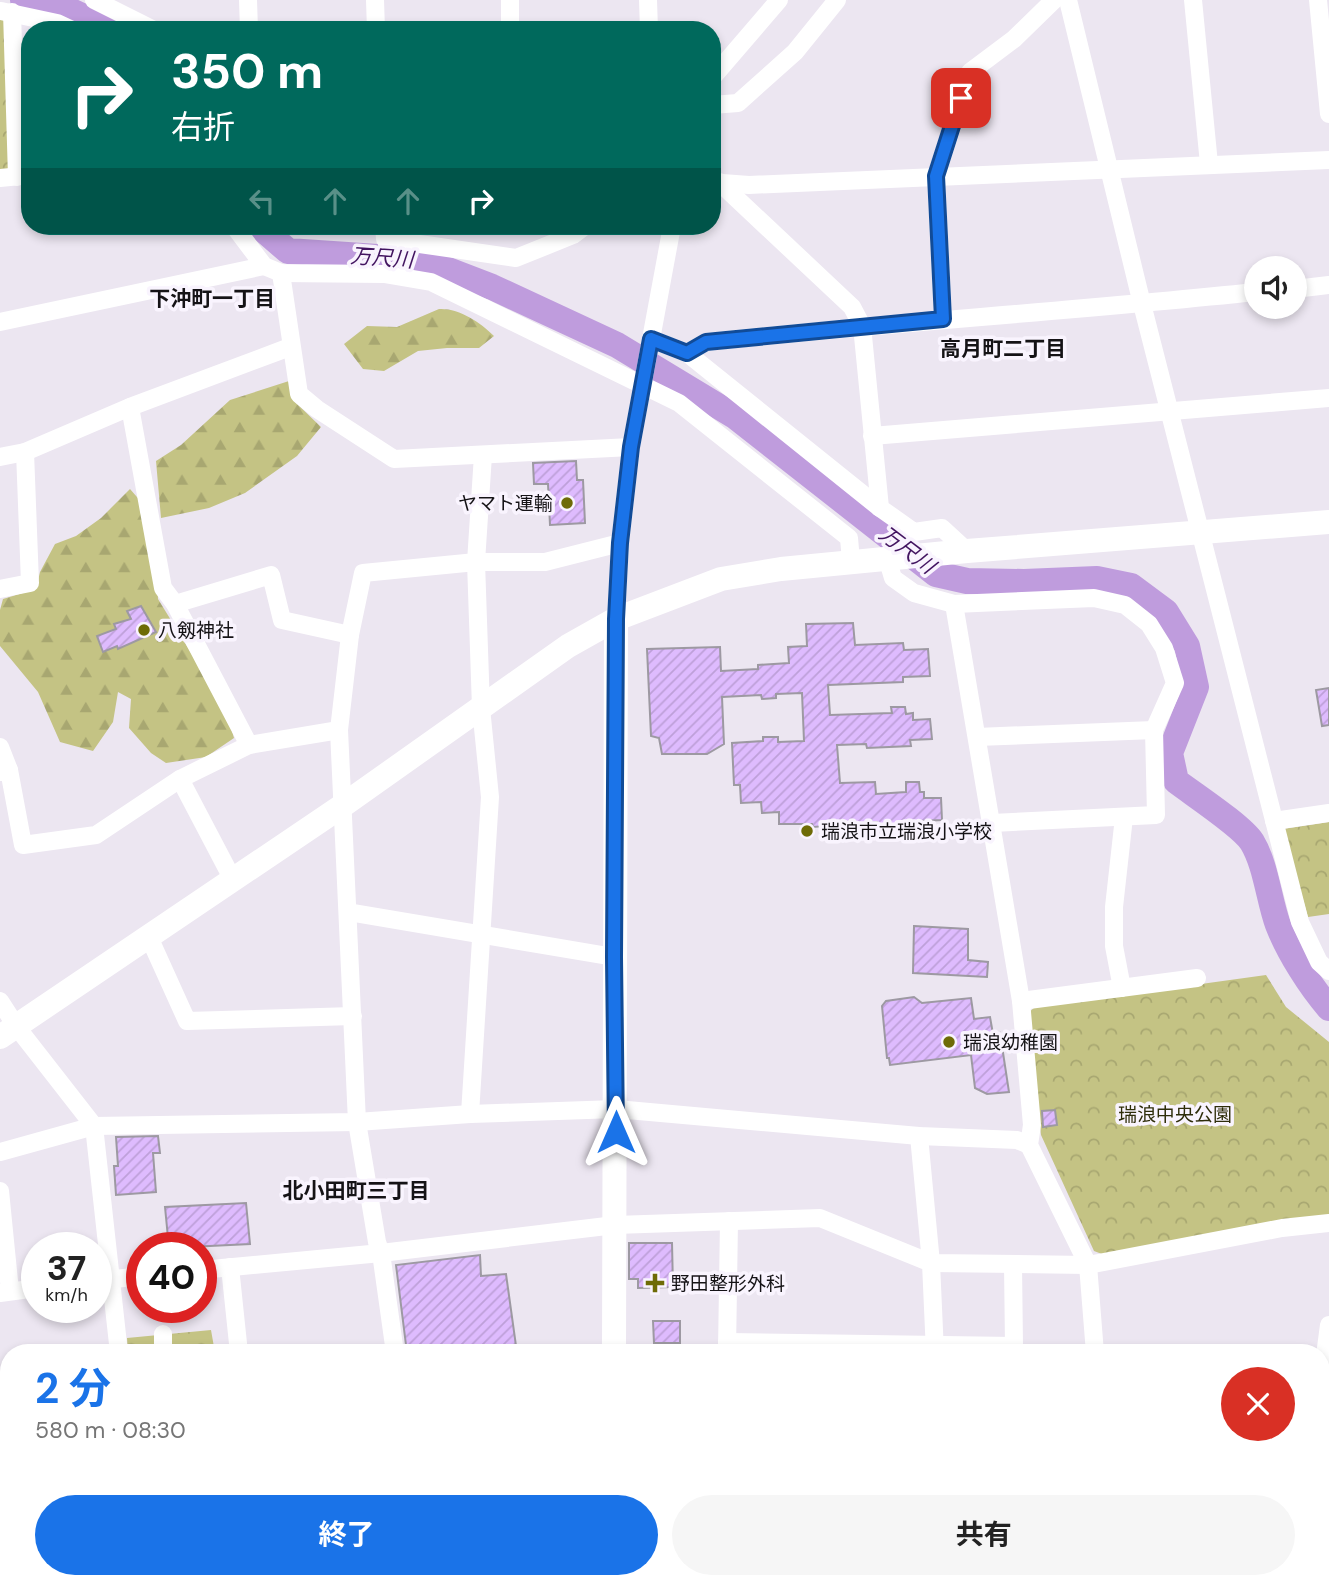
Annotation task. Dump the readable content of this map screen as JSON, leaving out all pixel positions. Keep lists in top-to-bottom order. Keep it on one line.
{"districts":["下沖町一丁目","高月町二丁目","北小田町三丁目"],"water":["万尺川"],"parks":["瑞浪中央公園"],"places":{"other":["ヤマト運輸","八剱神社","瑞浪市立瑞浪小学校","瑞浪幼稚園"],"health":["野田整形外科"]},"page":{"turn":["350 m","右折"],"speed":"37 km/h","limit":"40","heading":["2 分","580 m · 08:30"],"buttons":["終了","共有"]}}
